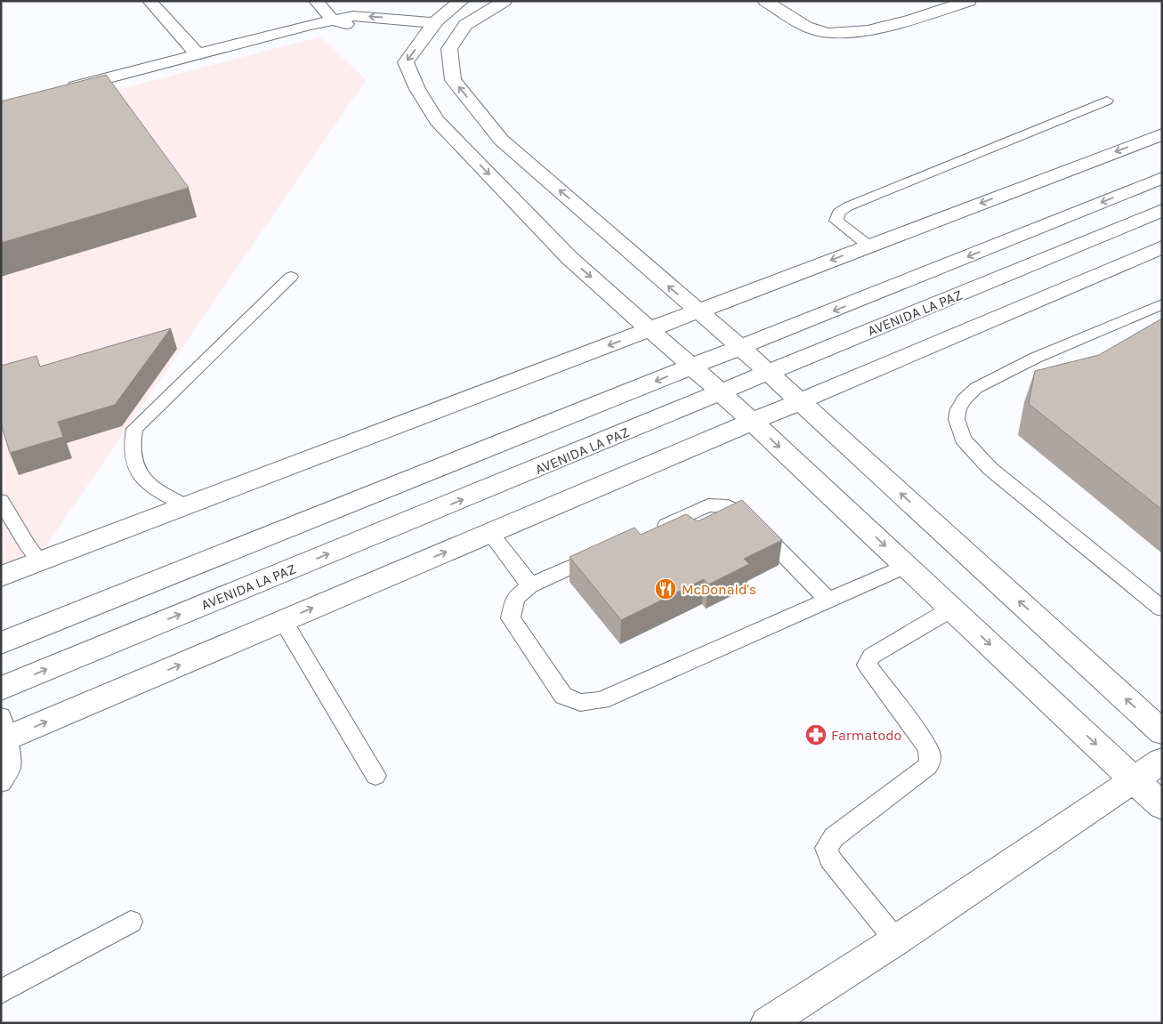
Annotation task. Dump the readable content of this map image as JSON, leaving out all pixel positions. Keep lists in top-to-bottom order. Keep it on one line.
{"streets":{"street":["AVENIDA LA PAZ"]},"places":{"restaurant":["McDonald's"],"pharmacy":["Farmatodo"]}}
